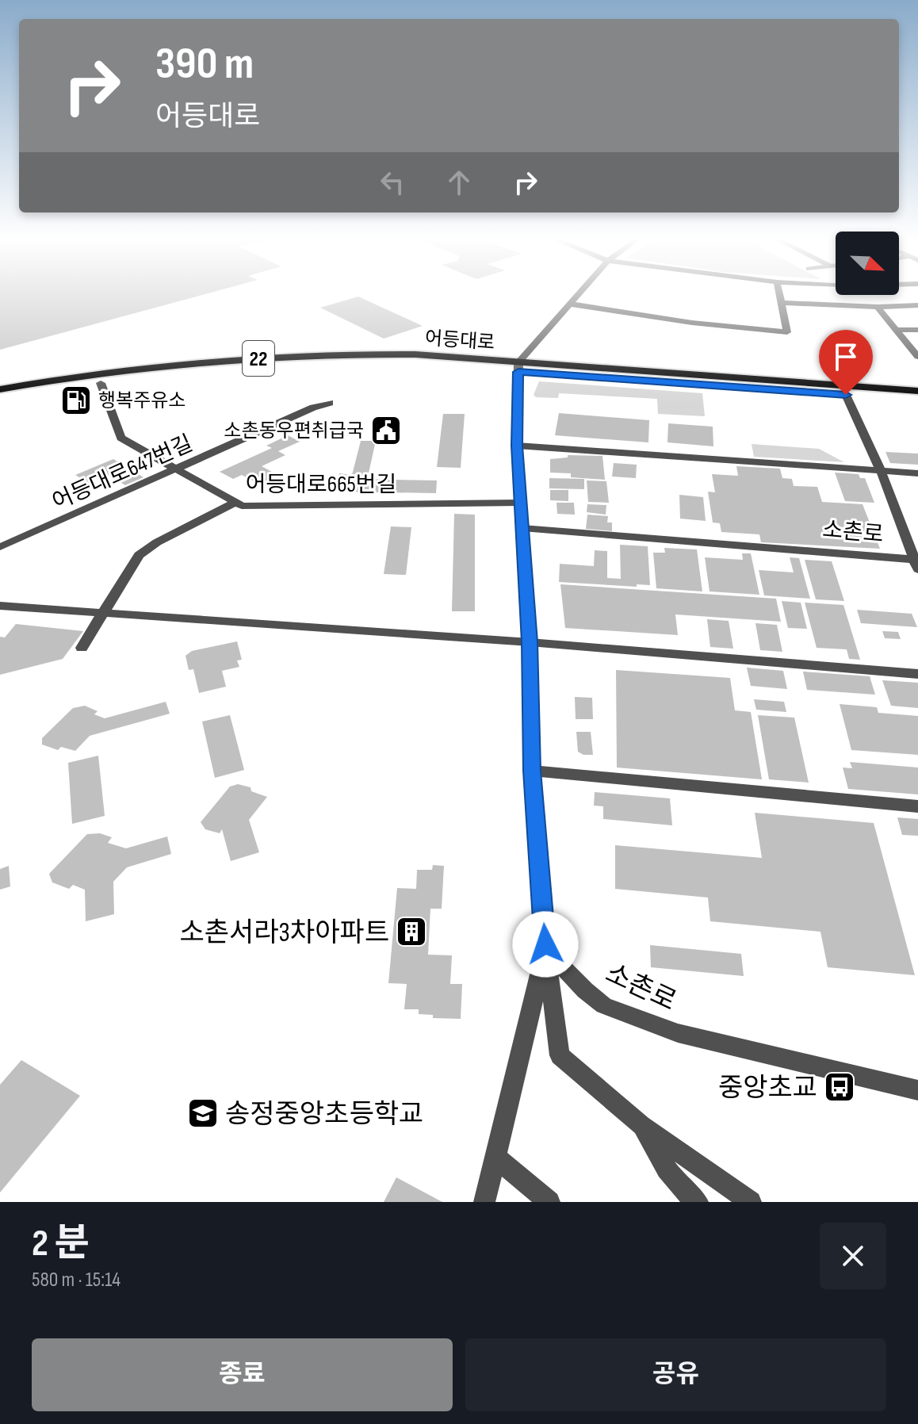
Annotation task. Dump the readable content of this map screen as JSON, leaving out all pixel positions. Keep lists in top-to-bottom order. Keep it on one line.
{"streets":{"main road":["어등대로","22"],"street":["어등대로647번길","어등대로665번길","소촌로"]},"crossings":[["어등대로","어등대로665번길"],["어등대로647번길","어등대로665번길"]],"places":{"fuel station":["행복주유소"],"public building":["소촌동우편취급국"],"building":["소촌서라3차아파트"],"bus stop":["중앙초교"],"school or university":["송정중앙초등학교"]},"north":"bottom right","page":{"turn":["390 m","어등대로"],"heading":["2 분","580 m · 15:14"],"buttons":["종료","공유"]}}
